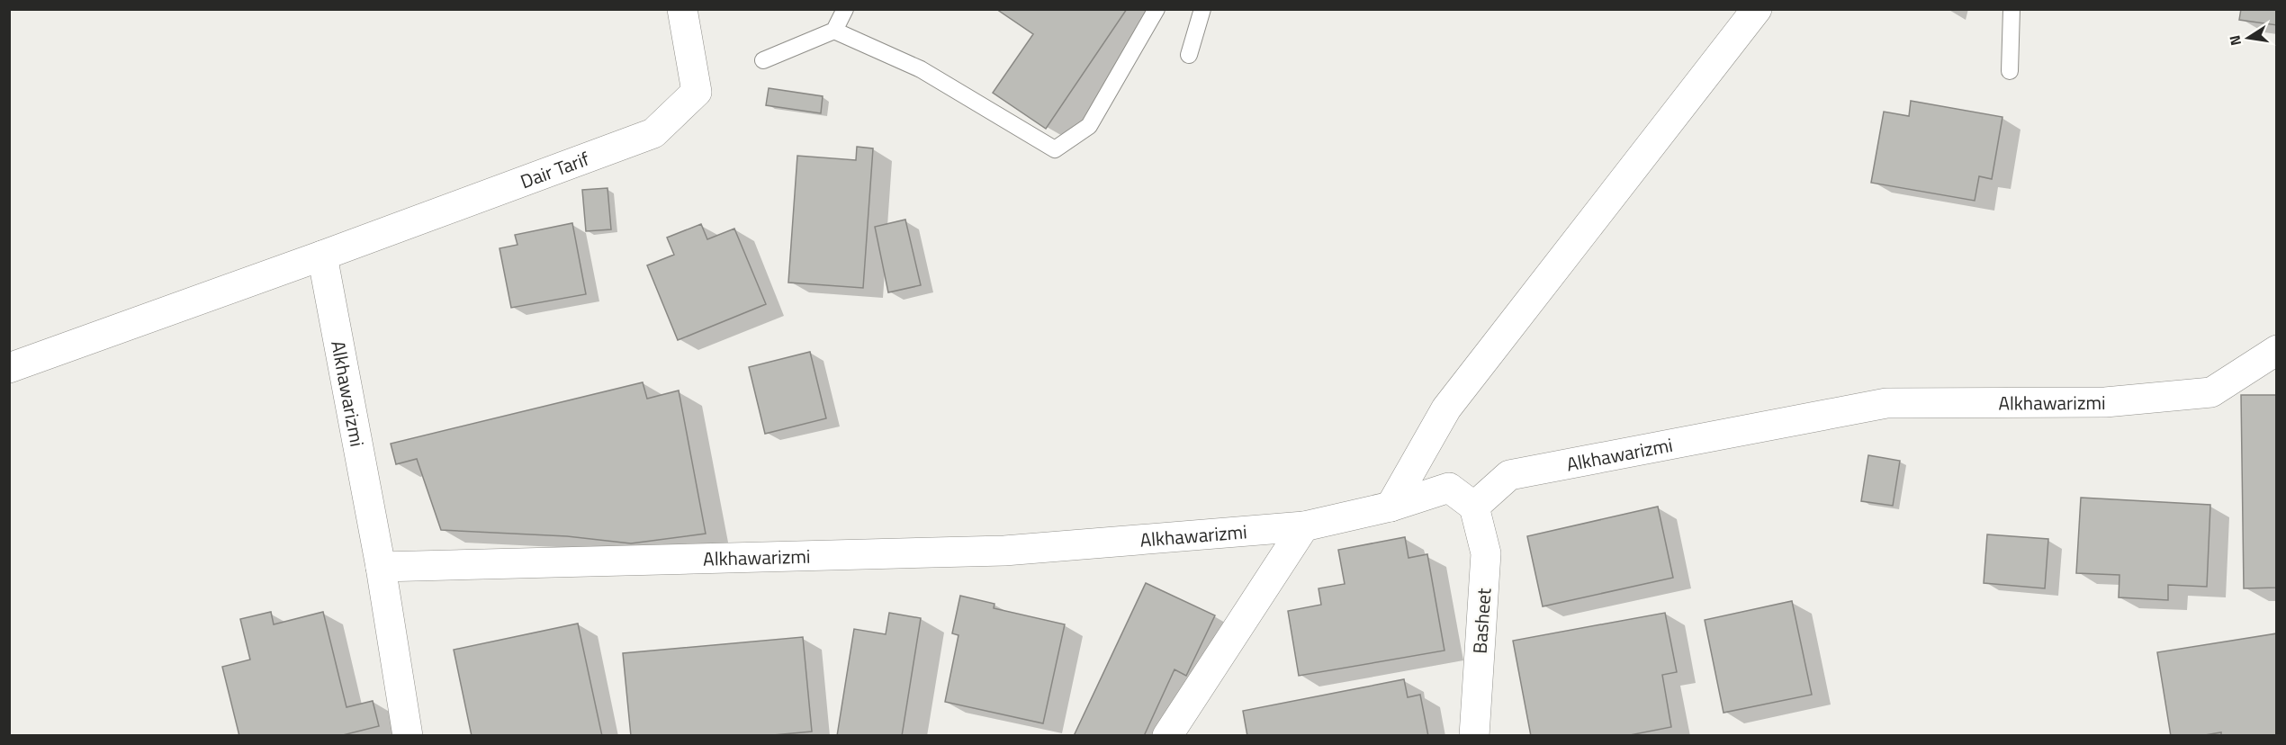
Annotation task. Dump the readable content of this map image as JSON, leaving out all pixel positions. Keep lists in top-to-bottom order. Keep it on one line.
{"streets":{"street":["Dair Tarif","Alkhawarizmi","Basheet"]},"crossings":[["Dair Tarif","Alkhawarizmi"],["Alkhawarizmi","Basheet"]],"north":"left"}
